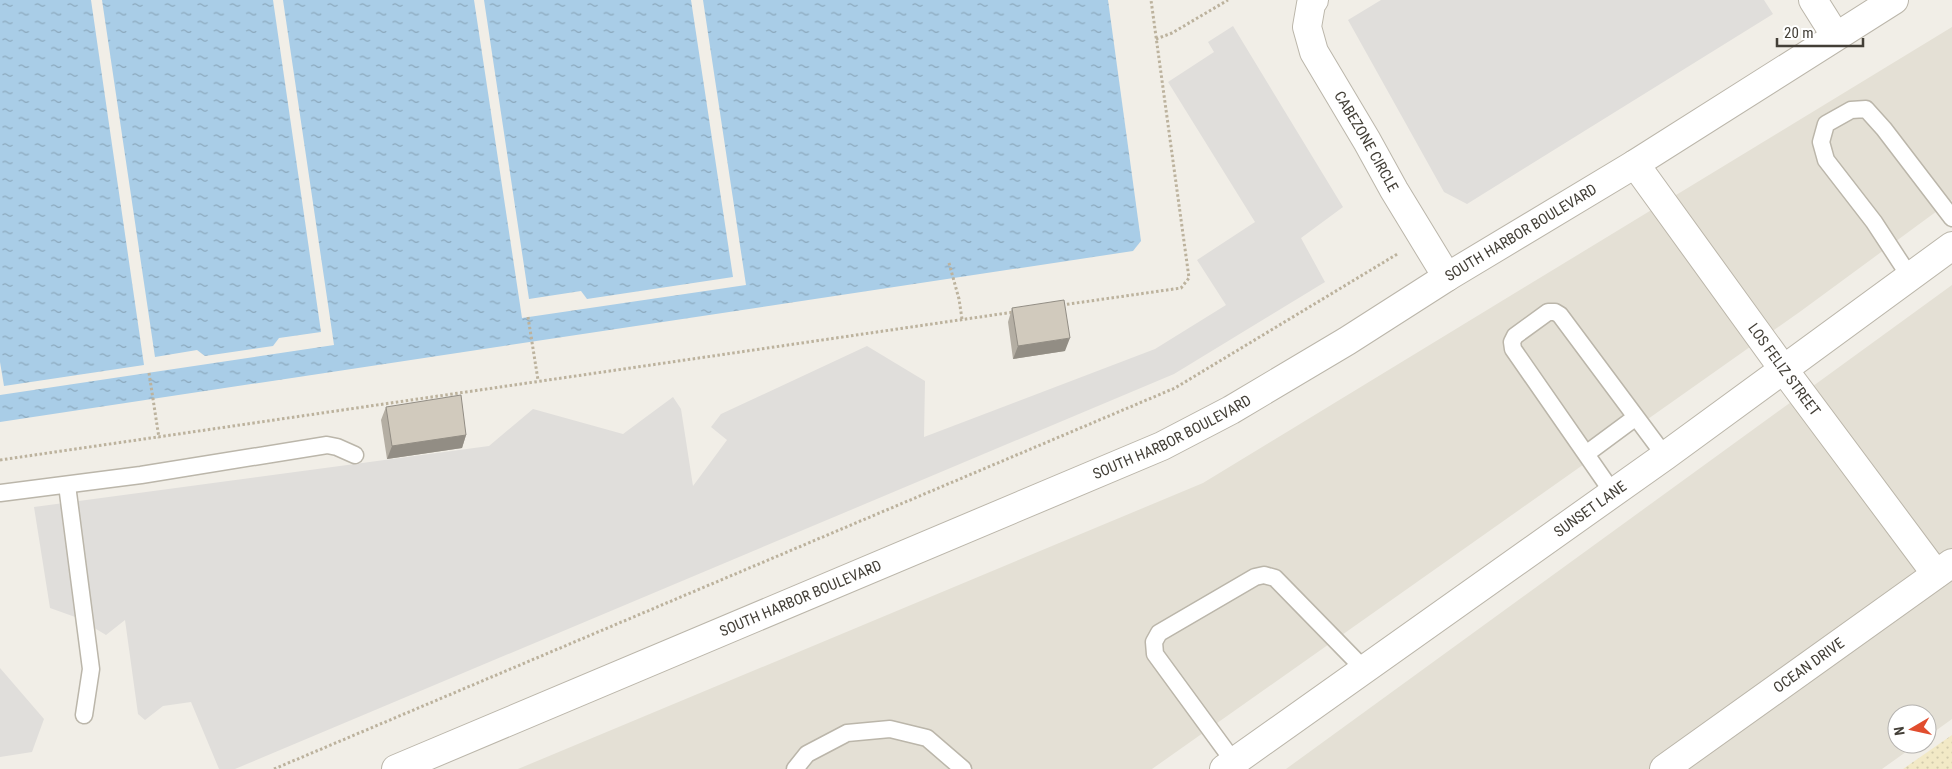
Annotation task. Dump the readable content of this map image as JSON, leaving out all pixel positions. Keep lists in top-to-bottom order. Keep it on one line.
{"streets":{"street":["CABEZONE CIRCLE","SOUTH HARBOR BOULEVARD","LOS FELIZ STREET","SUNSET LANE","OCEAN DRIVE"]},"crossings":[["CABEZONE CIRCLE","SOUTH HARBOR BOULEVARD"],["SOUTH HARBOR BOULEVARD","LOS FELIZ STREET"],["LOS FELIZ STREET","SUNSET LANE"],["LOS FELIZ STREET","OCEAN DRIVE"]],"scale_bar":"20 m","north":"left"}
